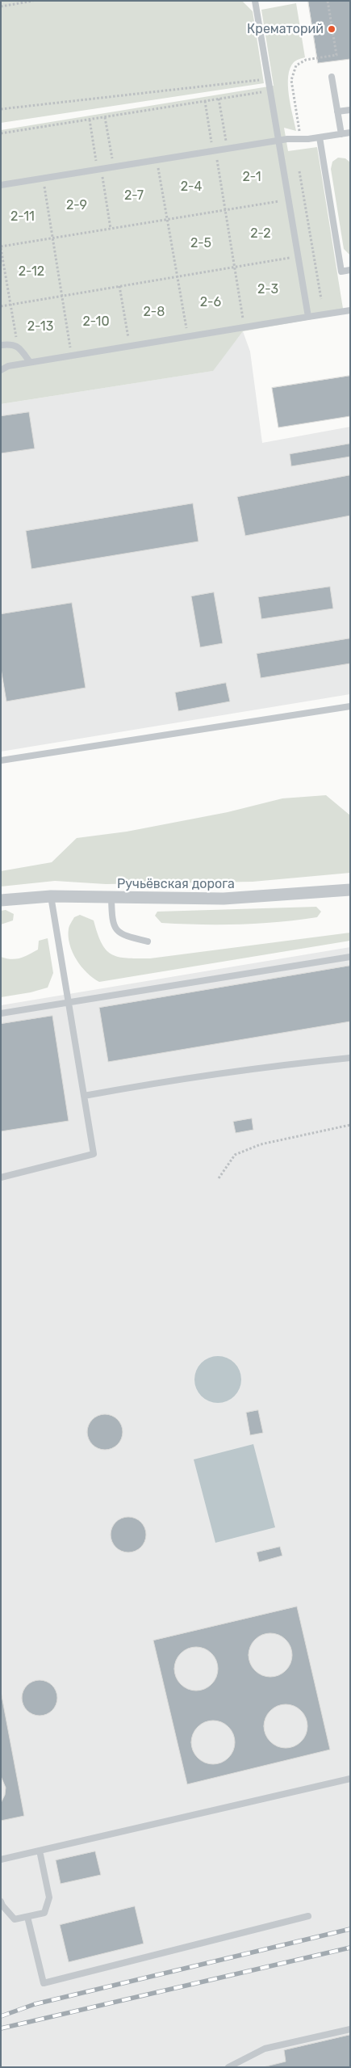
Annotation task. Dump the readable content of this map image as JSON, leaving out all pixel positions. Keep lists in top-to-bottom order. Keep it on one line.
{"streets":{"street":["Ручьёвская дорога"]},"parks":["2-1","2-4","2-7","2-9","2-11","2-2","2-5","2-12","2-3","2-6","2-8","2-10","2-13"],"places":["Крематорий"]}
